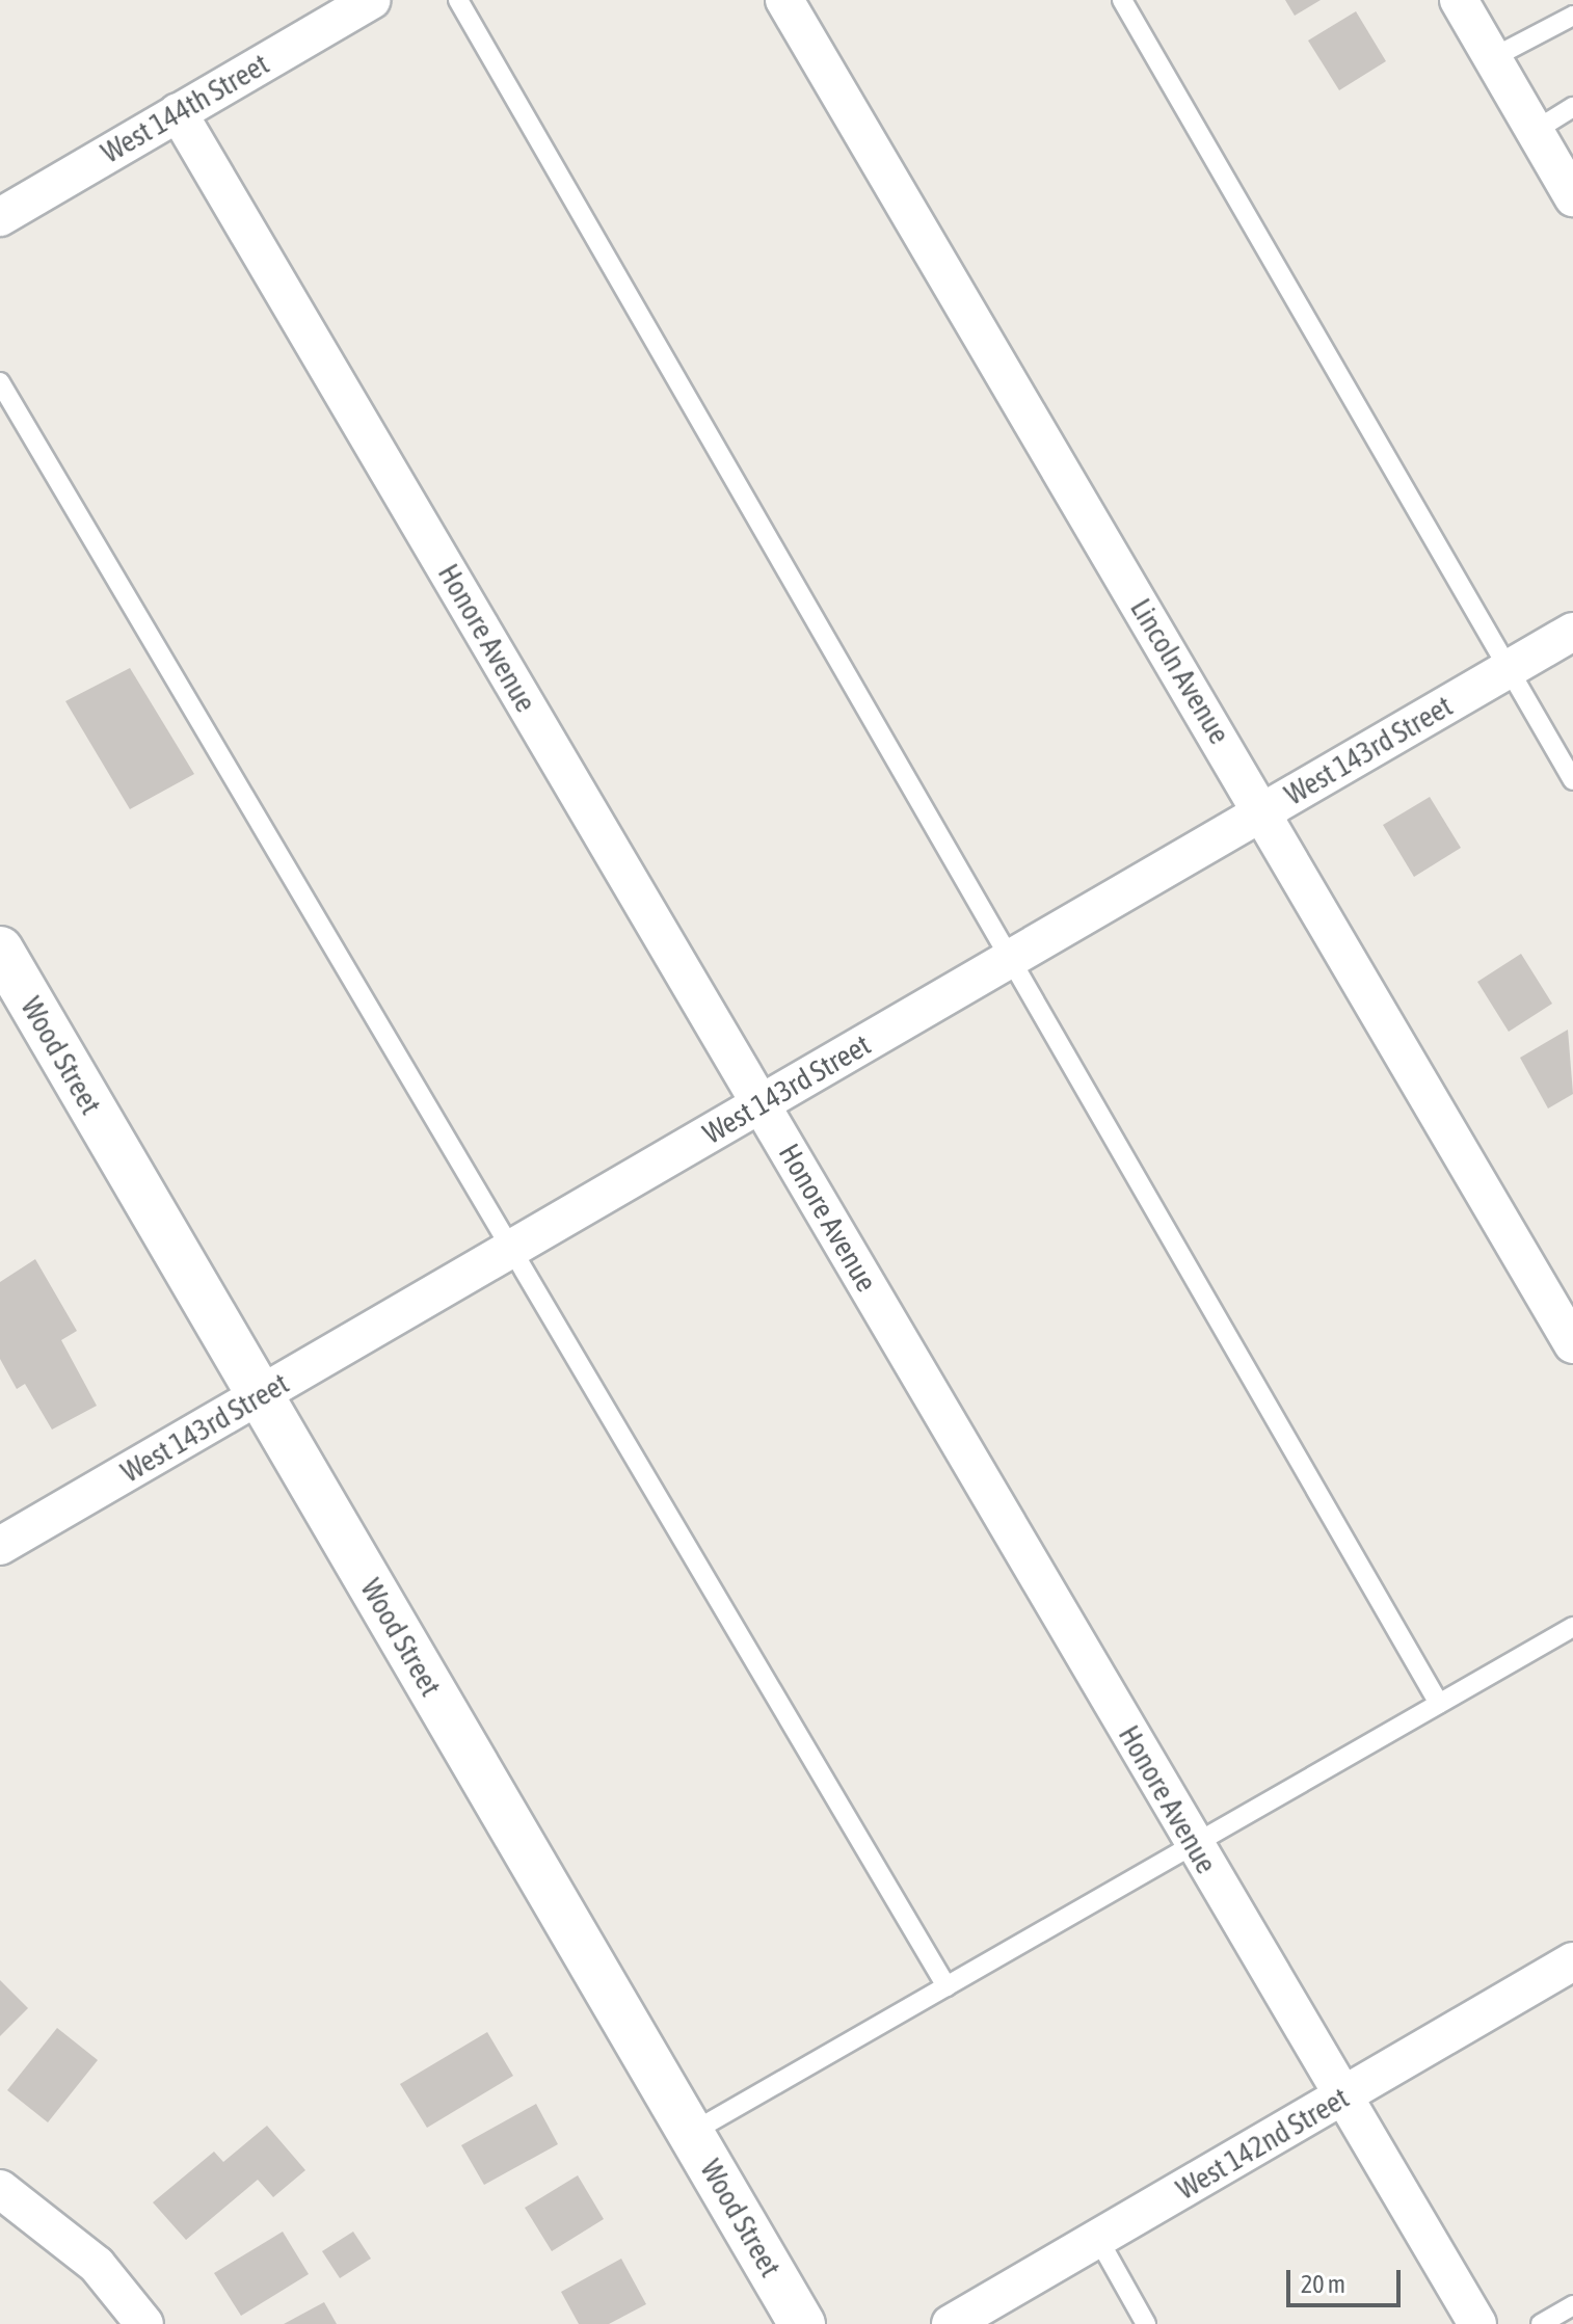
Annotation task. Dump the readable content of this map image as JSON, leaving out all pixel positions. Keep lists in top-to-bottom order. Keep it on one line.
{"streets":{"main road":["Wood Street"],"street":["West 144th Street","Honore Avenue","Lincoln Avenue","West 143rd Street","West 142nd Street"]},"crossings":[["West 144th Street","Honore Avenue"],["Honore Avenue","West 143rd Street"],["Honore Avenue","West 142nd Street"],["Lincoln Avenue","West 143rd Street"],["West 143rd Street","Wood Street"]],"scale_bar":"20 m"}
